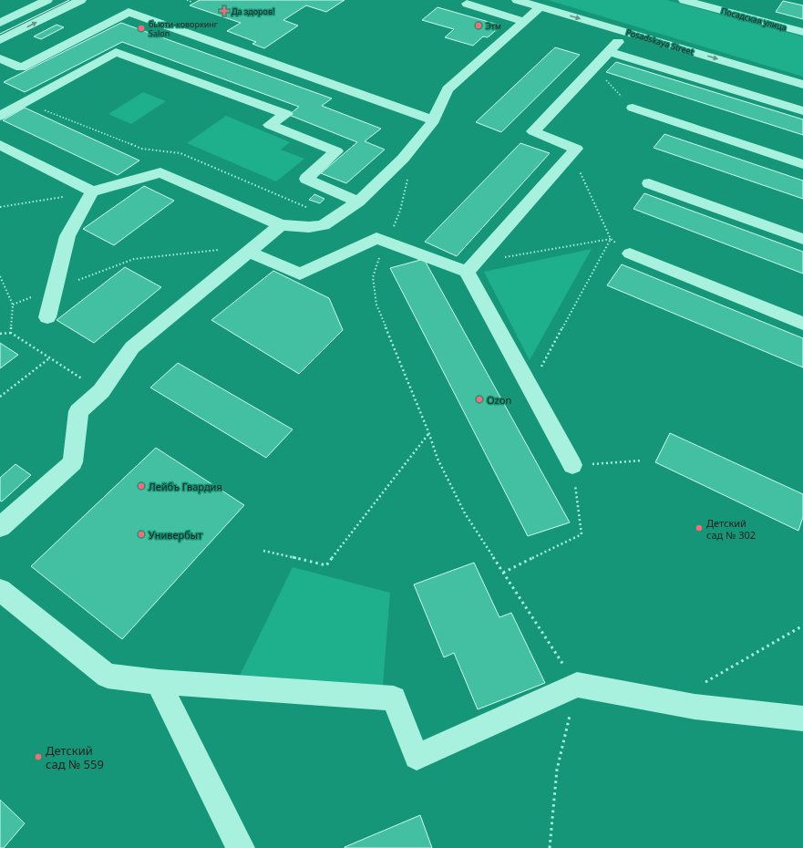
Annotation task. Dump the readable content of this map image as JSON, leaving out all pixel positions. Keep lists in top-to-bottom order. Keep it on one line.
{"streets":{"street":["Посадская улица","Posadskaya Street"]},"places":{"health":["Да здоров!"],"other":["Этм","бьюти-коворкинг Salon","Ozon","Лейбъ Гвардия","Детский сад № 302","Универбыт","Детский сад № 559"]}}
